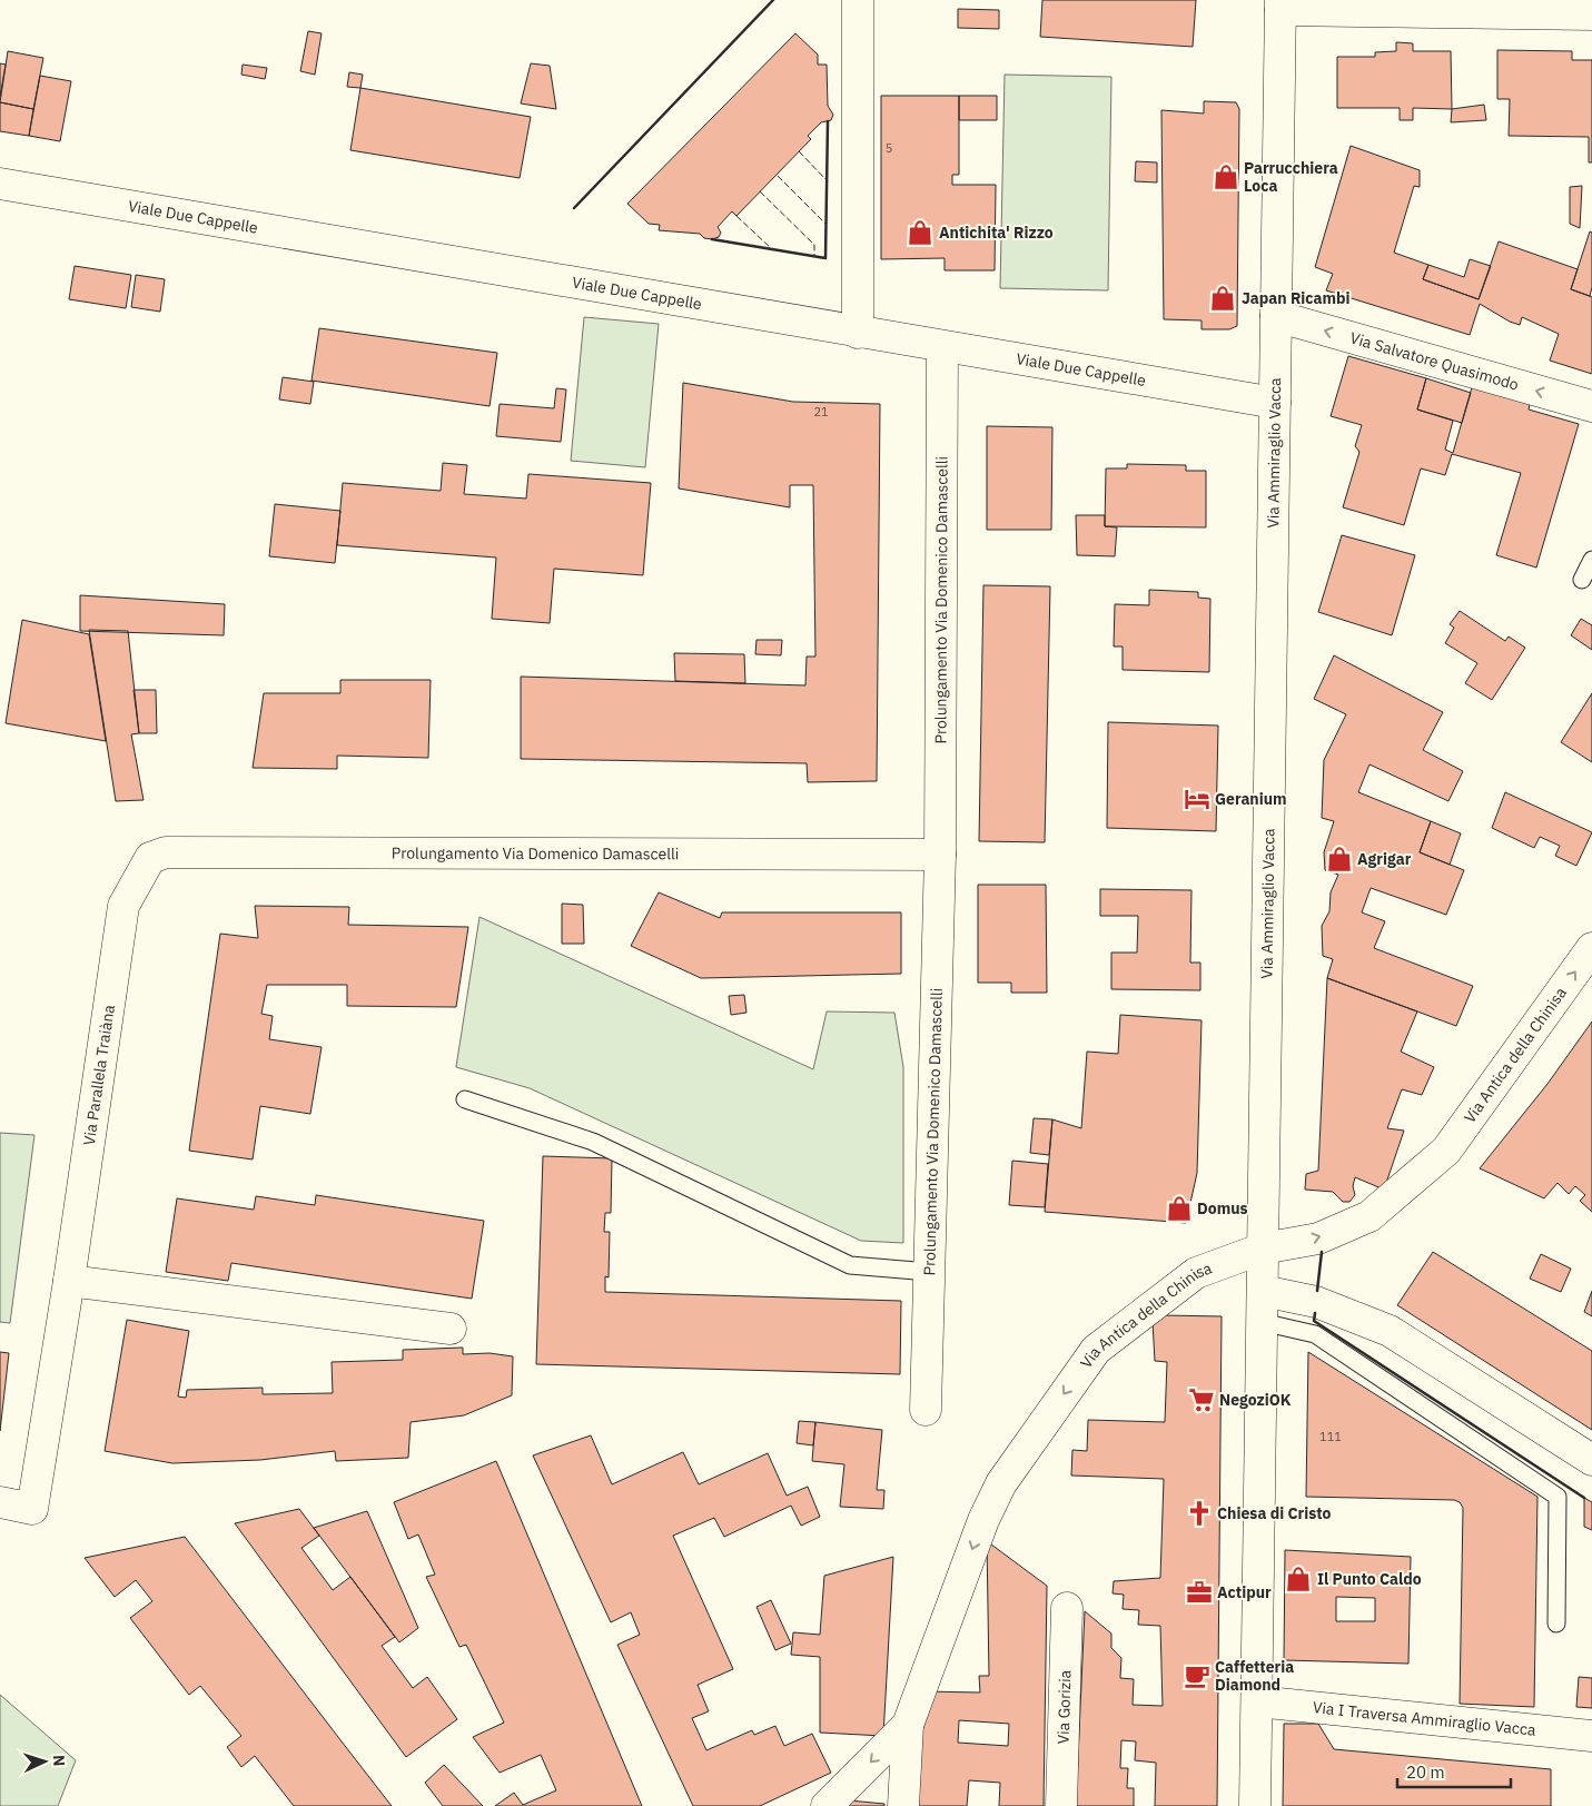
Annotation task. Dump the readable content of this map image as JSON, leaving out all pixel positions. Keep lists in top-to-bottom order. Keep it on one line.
{"streets":{"street":["Viale Due Cappelle","Via Salvatore Quasimodo","Via Ammiraglio Vacca","Prolungamento Via Domenico Damascelli","Via Antica della Chinisa","Via Parallela Traiàna","Via Gorizia","Via I Traversa Ammiraglio Vacca"]},"crossings":[["Viale Due Cappelle","Via Ammiraglio Vacca"],["Viale Due Cappelle","Prolungamento Via Domenico Damascelli"],["Via Salvatore Quasimodo","Via Ammiraglio Vacca"],["Via Ammiraglio Vacca","Via Antica della Chinisa"],["Via Ammiraglio Vacca","Via I Traversa Ammiraglio Vacca"],["Prolungamento Via Domenico Damascelli","Via Parallela Traiàna"]],"one_way":["Via Salvatore Quasimodo"],"places":{"shop":["Parrucchiera Loca","Antichita' Rizzo","Japan Ricambi","Agrigar","Domus","Il Punto Caldo"],"hotel":["Geranium"],"supermarket":["NegoziOK"],"church":["Chiesa di Cristo"],"office":["Actipur"],"cafe":["Caffetteria Diamond"]},"house_numbers":["5","21","111"],"scale_bar":"20 m","north":"right"}
